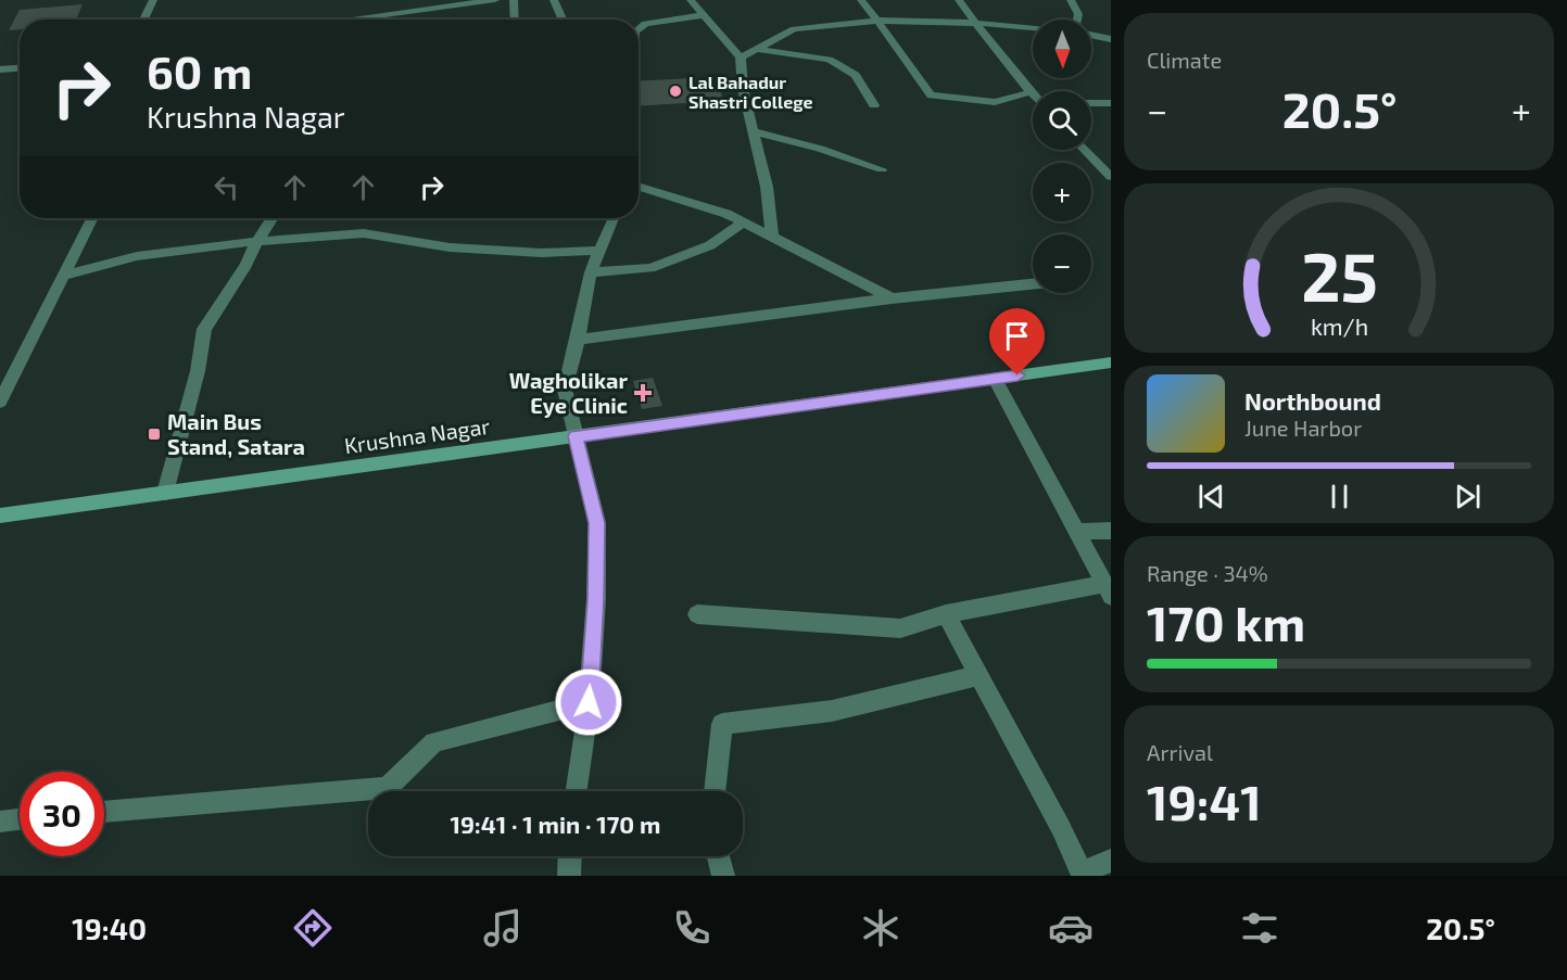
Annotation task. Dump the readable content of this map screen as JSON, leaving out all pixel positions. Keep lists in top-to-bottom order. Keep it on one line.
{"streets":{"main road":["Krushna Nagar"]},"places":{"other":["Lal Bahadur Shastri College"],"health":["Wagholikar Eye Clinic"],"transit":["Main Bus Stand, Satara"]},"north":"bottom","page":{"tile":["Climate",["Range · 34%","170 km"],["Arrival","19:41"]],"map_buttons":["+","−"],"turn":["60 m","Krushna Nagar"],"heat":["−","20.5°","+"],"song":["Northbound","June Harbor"],"limit":"30","trip":"19:41 · 1 min · 170 m","tabs":["19:40","20.5°"],"gauge":["25","km/h"]}}
